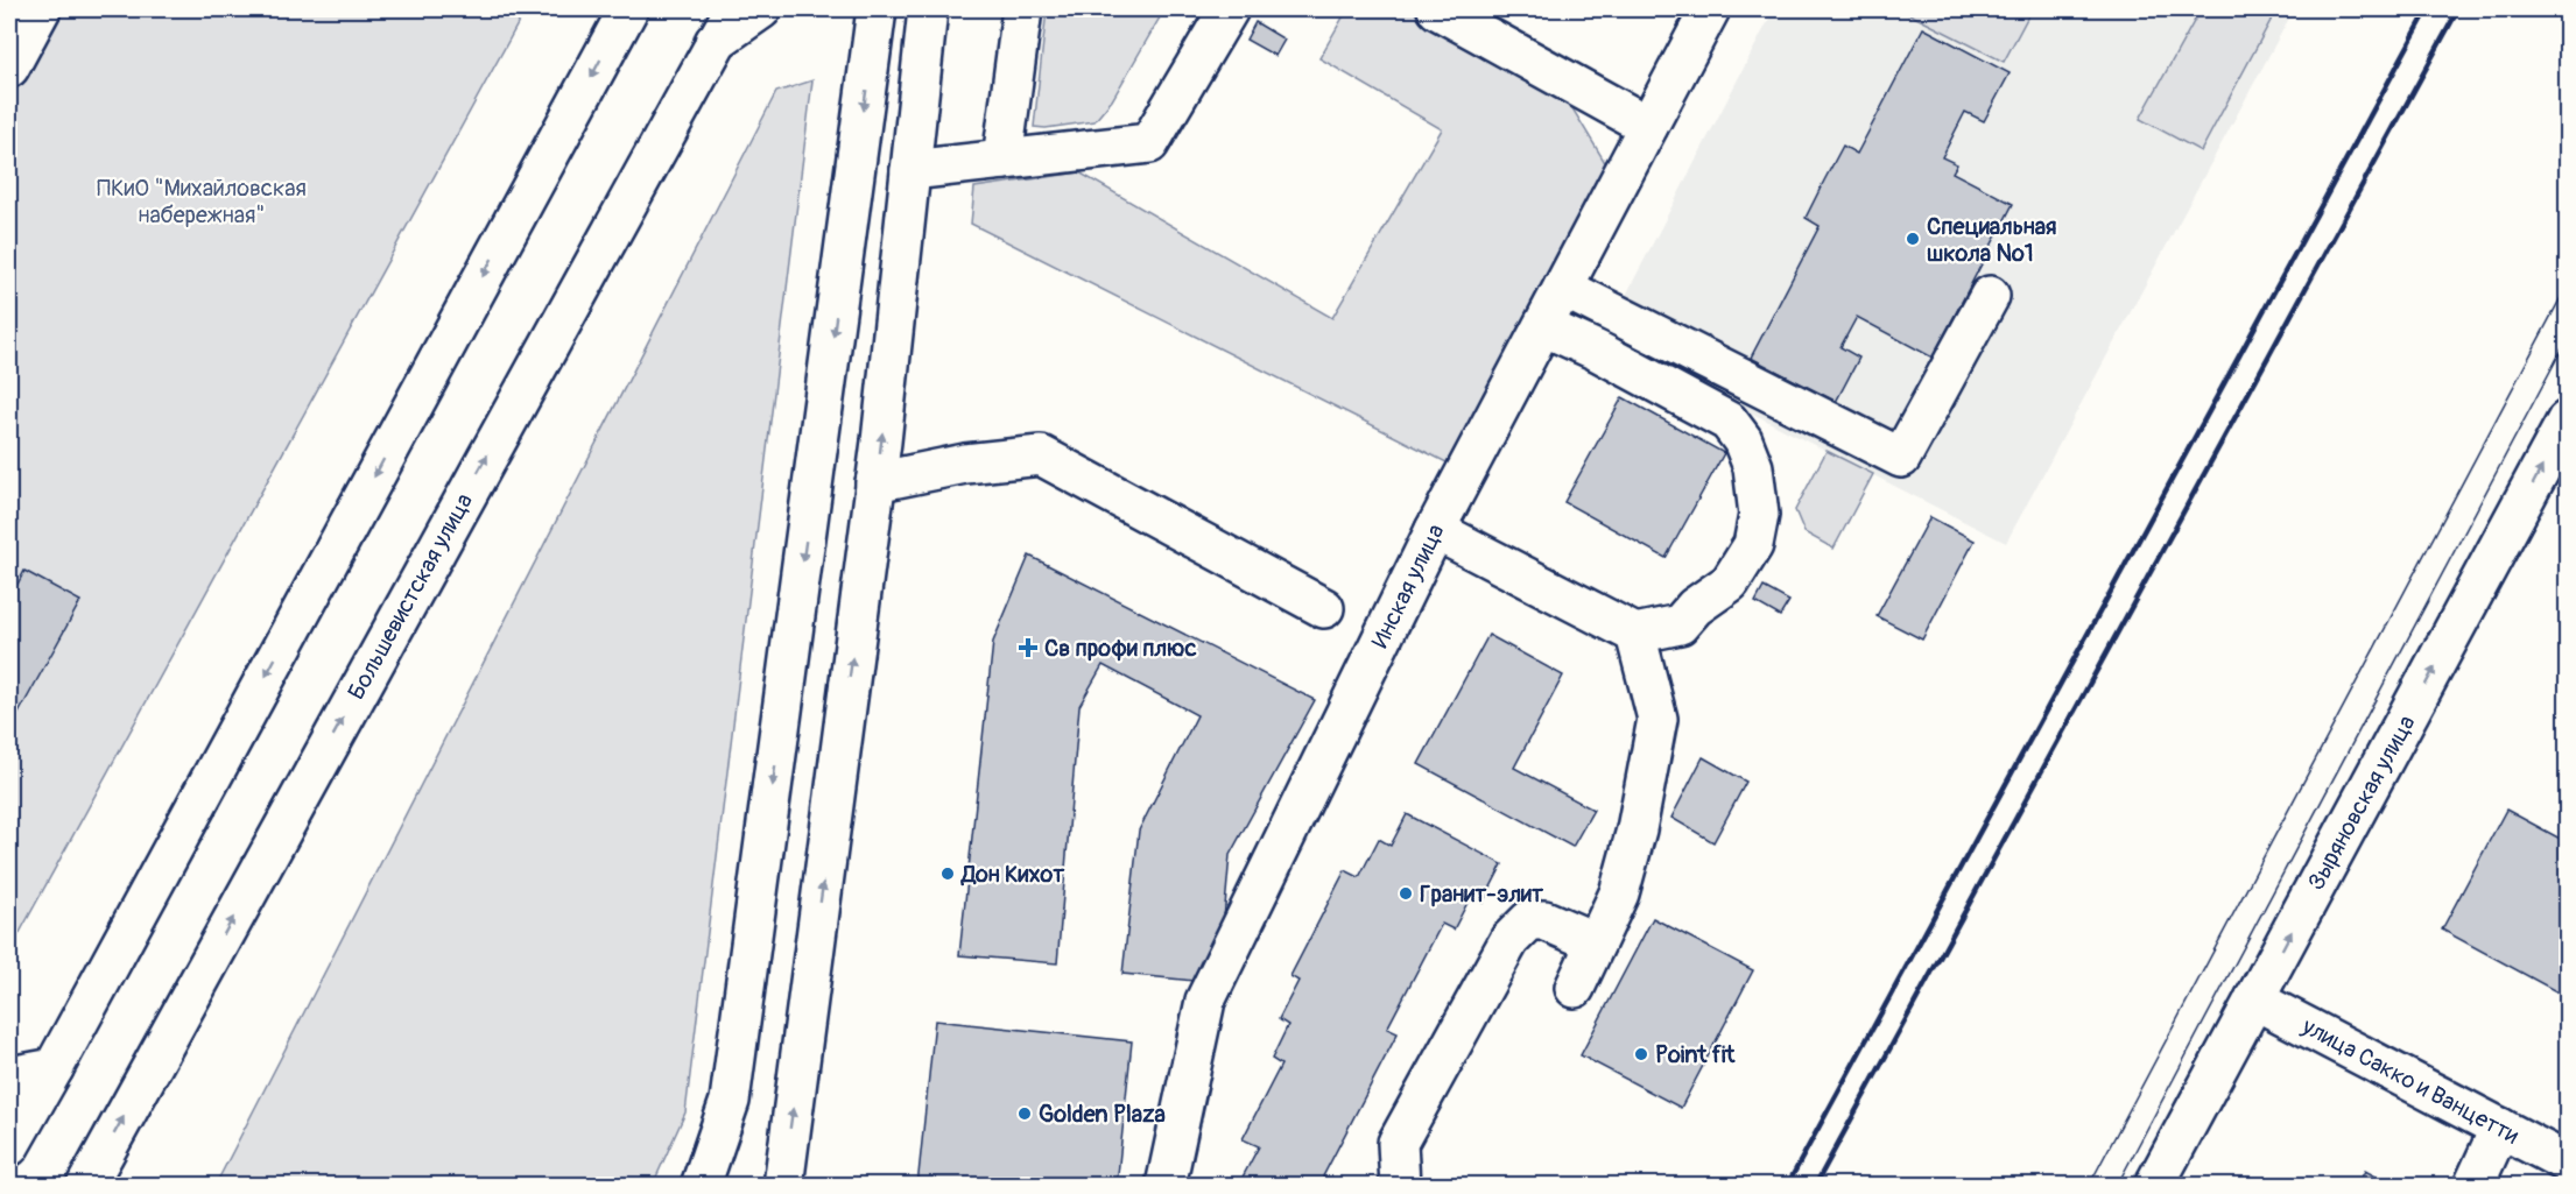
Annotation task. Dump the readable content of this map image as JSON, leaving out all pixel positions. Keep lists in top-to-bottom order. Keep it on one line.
{"streets":{"main road":["Инская улица","Большевистская улица","Зыряновская улица","улица Сакко и Ванцетти"]},"crossings":[["Зыряновская улица","улица Сакко и Ванцетти"]],"one_way":["Зыряновская улица"],"parks":["ПКиО \"Михайловская набережная\""],"places":{"other":["Специальная школа №1","Дон Кихот","Гранит-элит","Point fit","Golden Plaza"],"health":["Св профи плюс"]}}
